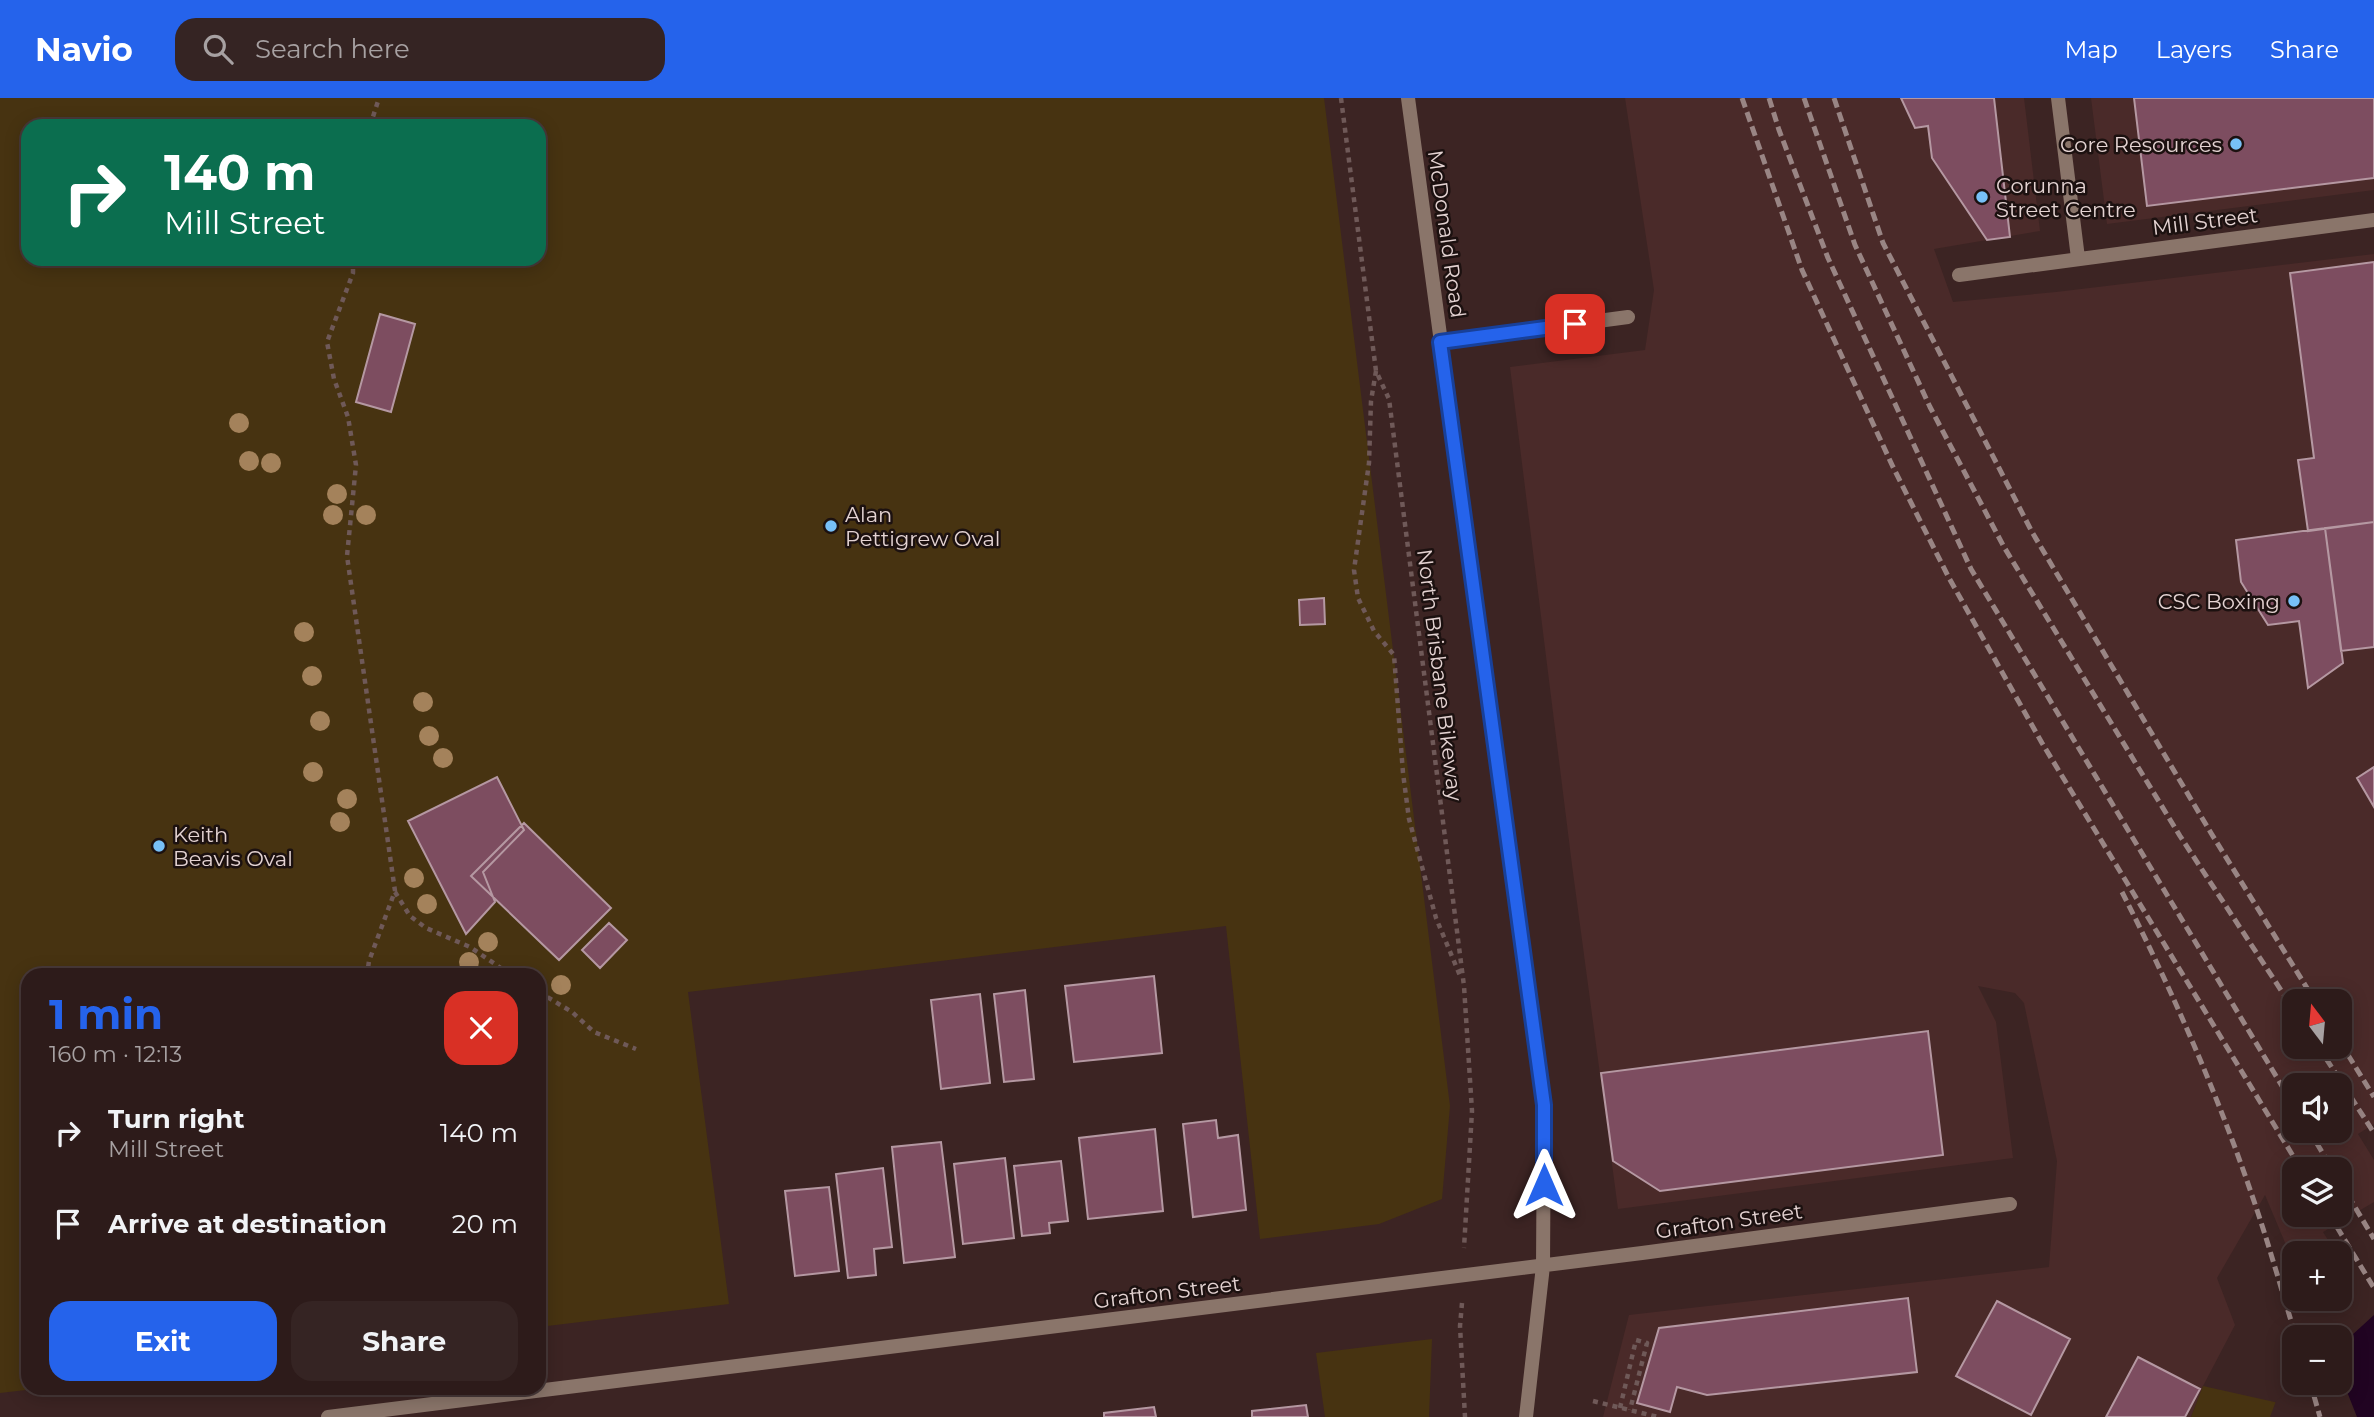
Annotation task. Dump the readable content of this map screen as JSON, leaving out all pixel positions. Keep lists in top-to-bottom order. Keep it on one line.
{"streets":{"street":["Mill Street","McDonald Road","Grafton Street"],"path":["North Brisbane Bikeway"]},"crossings":[["McDonald Road","Grafton Street"]],"places":["Core Resources","Corunna Street Centre","Alan Pettigrew Oval","CSC Boxing","Keith Beavis Oval"],"north":"top","page":{"header":"Navio","search":"Search here","nav":["Map","Layers","Share"],"turn":["140 m","Mill Street"],"heading":["1 min","160 m · 12:13"],"map_buttons":["+","−"],"list":[{"name":"Turn right","note":"Mill Street","value":"140 m"},{"name":"Arrive at destination","value":"20 m"}],"buttons":["Exit","Share"]}}
